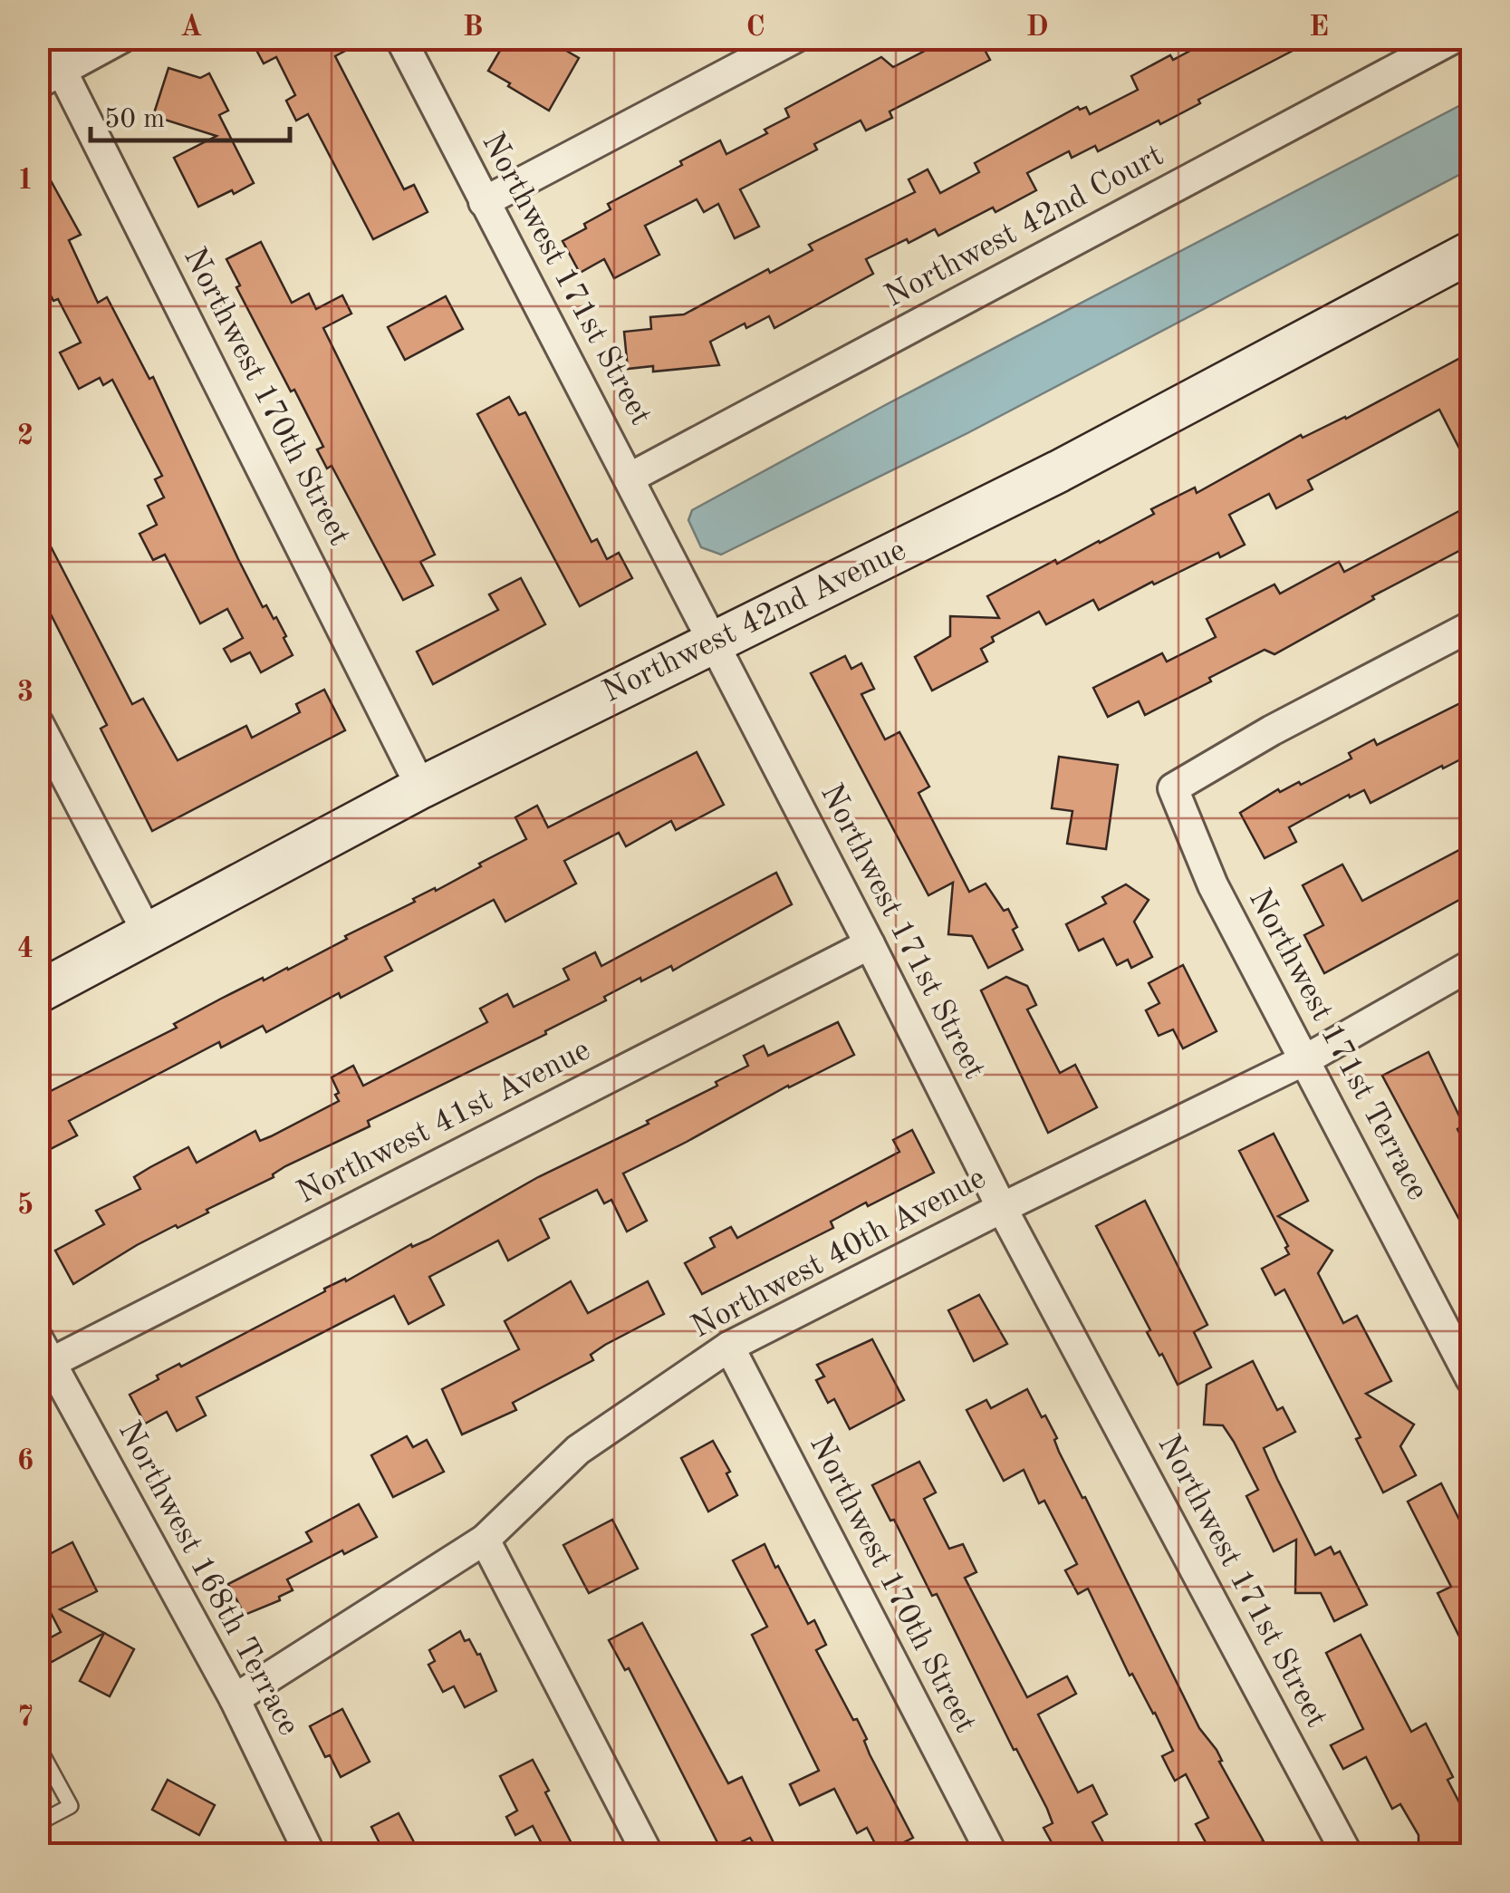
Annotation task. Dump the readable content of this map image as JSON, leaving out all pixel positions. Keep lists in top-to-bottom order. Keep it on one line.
{"streets":{"street":["Northwest 42nd Court","Northwest 171st Street","Northwest 170th Street","Northwest 42nd Avenue","Northwest 171st Terrace","Northwest 41st Avenue","Northwest 40th Avenue","Northwest 168th Terrace"]},"crossings":[["Northwest 42nd Court","Northwest 171st Street"],["Northwest 171st Street","Northwest 42nd Avenue"],["Northwest 171st Street","Northwest 41st Avenue"],["Northwest 171st Street","Northwest 40th Avenue"],["Northwest 170th Street","Northwest 42nd Avenue"],["Northwest 170th Street","Northwest 40th Avenue"],["Northwest 171st Terrace","Northwest 40th Avenue"],["Northwest 41st Avenue","Northwest 168th Terrace"],["Northwest 40th Avenue","Northwest 168th Terrace"]],"scale_bar":"50 m","grid":{"columns":["A","B","C","D","E"],"rows":["1","2","3","4","5","6","7"]}}
